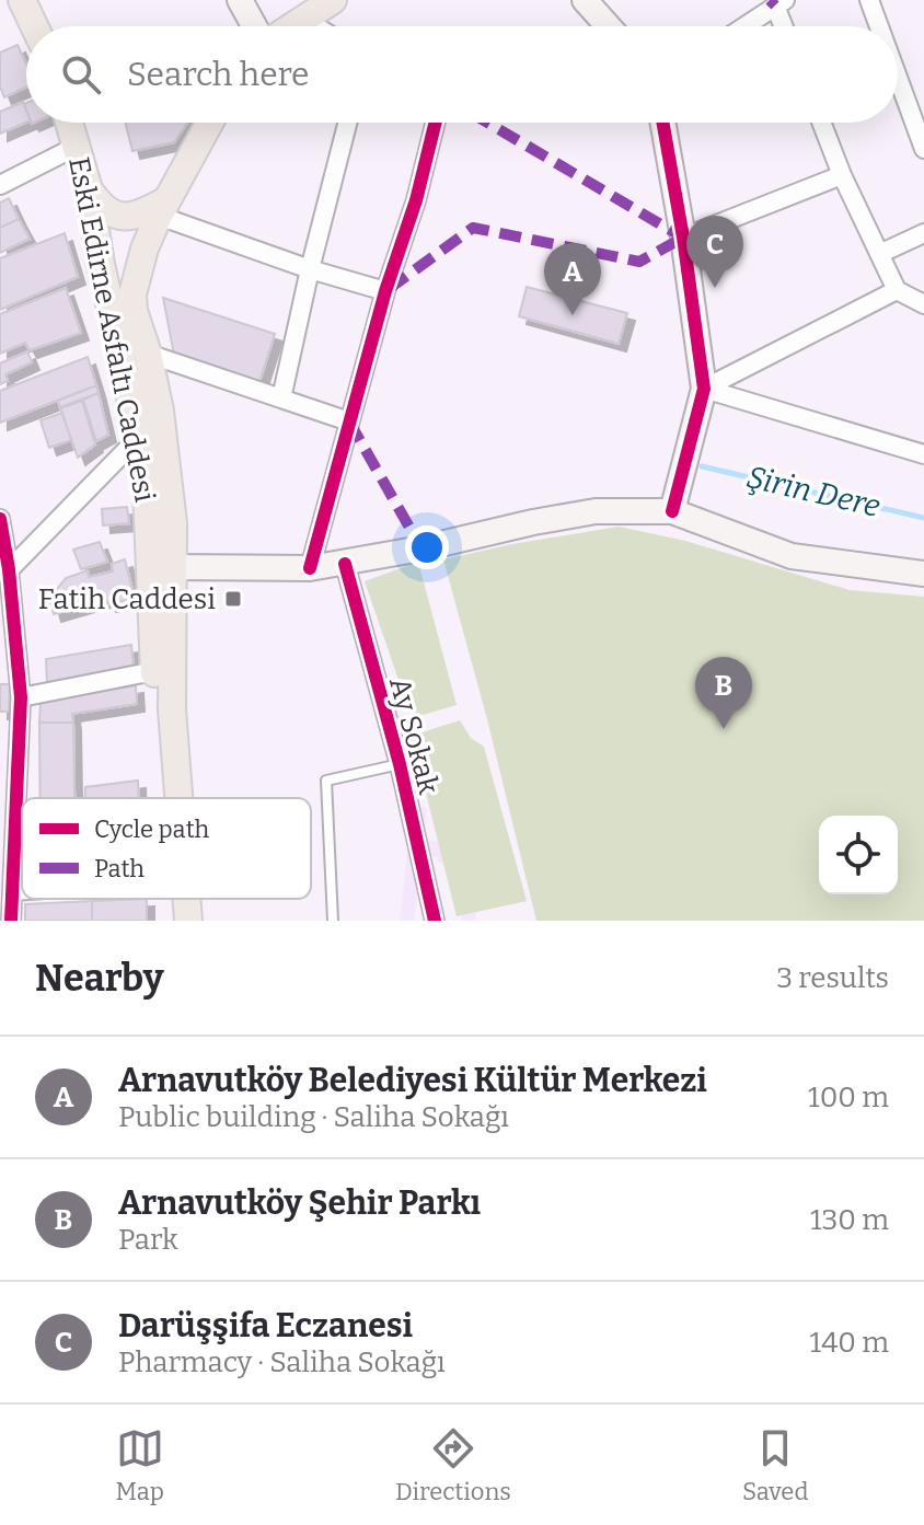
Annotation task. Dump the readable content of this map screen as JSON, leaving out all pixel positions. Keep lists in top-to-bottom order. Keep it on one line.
{"streets":{"main road":["Eski Edirne Asfaltı Caddesi"],"street":["Ay Sokak"]},"water":["Şirin Dere"],"places":{"transit":["Fatih Caddesi"]},"legend":["Cycle path","Path"],"page":{"search":"Search here","pins":["C","A","B"],"heading":["Nearby","3 results"],"list":[{"mark":"A","name":"Arnavutköy Belediyesi Kültür Merkezi","note":"Public building · Saliha Sokağı","value":"100 m"},{"mark":"B","name":"Arnavutköy Şehir Parkı","note":"Park","value":"130 m"},{"mark":"C","name":"Darüşşifa Eczanesi","note":"Pharmacy · Saliha Sokağı","value":"140 m"}],"nav":["Map","Directions","Saved"]}}
